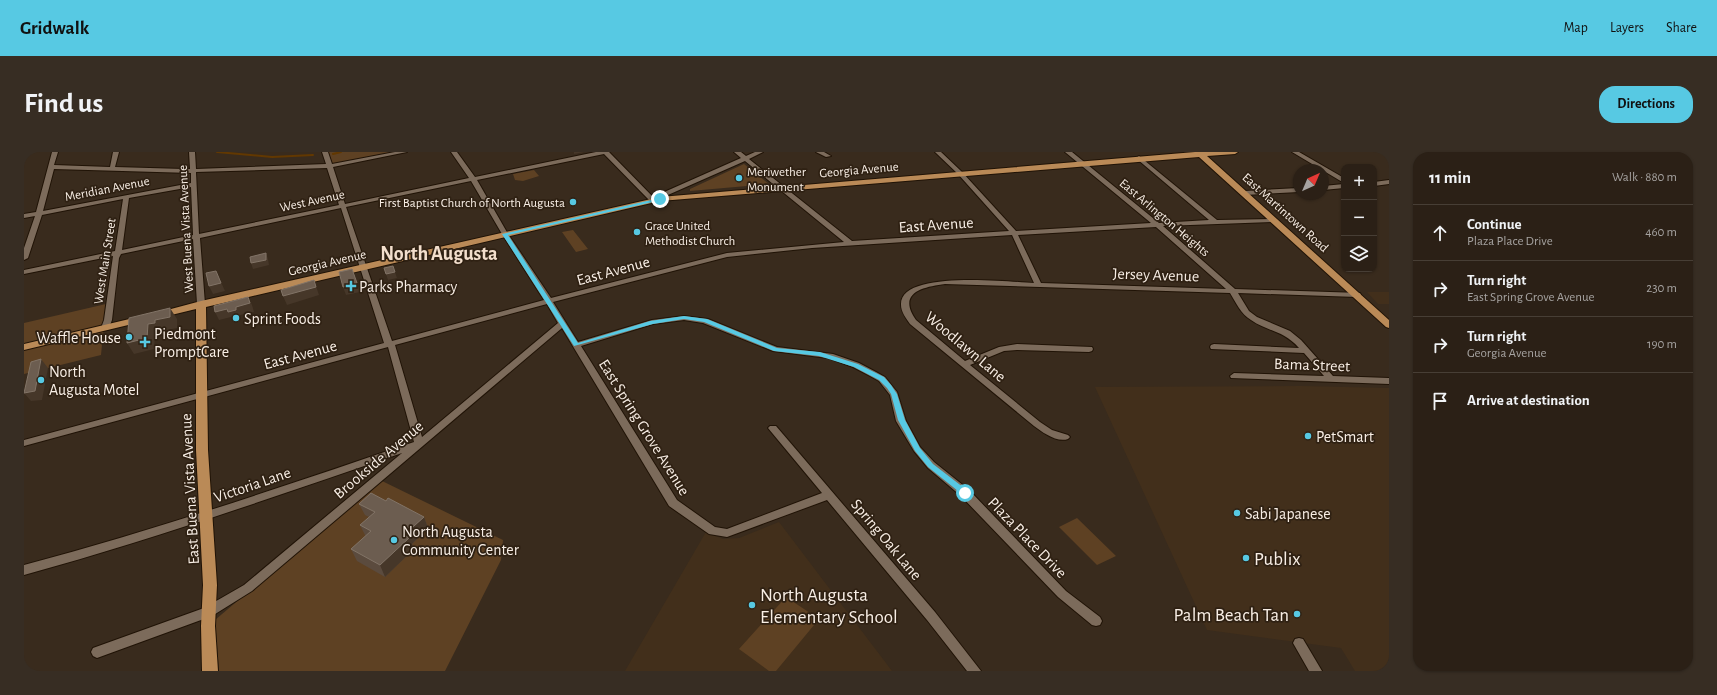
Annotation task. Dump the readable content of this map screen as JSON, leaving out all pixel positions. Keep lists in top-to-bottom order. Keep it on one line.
{"streets":{"main road":["Georgia Avenue","East Martintown Road","East Buena Vista Avenue"],"street":["Meridian Avenue","West Avenue","East Arlington Heights","East Avenue","West Buena Vista Avenue","West Main Street","Jersey Avenue","Woodlawn Lane","Bama Street","East Spring Grove Avenue","Brookside Avenue","Victoria Lane","Plaza Place Drive","Spring Oak Lane"]},"crossings":[["Georgia Avenue","East Martintown Road"],["Georgia Avenue","East Arlington Heights"],["Georgia Avenue","West Buena Vista Avenue"],["Georgia Avenue","West Main Street"],["Georgia Avenue","East Spring Grove Avenue"],["Georgia Avenue","East Buena Vista Avenue"],["Meridian Avenue","West Buena Vista Avenue"],["Meridian Avenue","West Main Street"],["West Avenue","West Buena Vista Avenue"],["West Avenue","West Main Street"],["West Avenue","East Spring Grove Avenue"],["East Martintown Road","East Avenue"],["East Martintown Road","Jersey Avenue"],["East Arlington Heights","East Avenue"],["East Arlington Heights","Jersey Avenue"],["East Arlington Heights","Bama Street"],["East Avenue","East Spring Grove Avenue"],["East Avenue","East Buena Vista Avenue"],["West Buena Vista Avenue","East Buena Vista Avenue"],["Jersey Avenue","Woodlawn Lane"],["East Spring Grove Avenue","Brookside Avenue"],["East Spring Grove Avenue","Plaza Place Drive"],["East Spring Grove Avenue","Spring Oak Lane"],["Brookside Avenue","Victoria Lane"],["Brookside Avenue","East Buena Vista Avenue"],["Victoria Lane","East Buena Vista Avenue"]],"districts":["North Augusta"],"places":{"other":["Meriwether Monument","First Baptist Church of North Augusta","Grace United Methodist Church","Sprint Foods","Waffle House","North Augusta Motel","PetSmart","Sabi Japanese","North Augusta Community Center","Publix","North Augusta Elementary School","Palm Beach Tan"],"health":["Parks Pharmacy","Piedmont PromptCare"]},"north":"top right","page":{"header":"Gridwalk","nav":["Map","Layers","Share"],"buttons":"Directions","title":"Find us","heading":["11 min","Walk · 880 m"],"map_buttons":["+","−"],"list":[["Continue","Plaza Place Drive","460 m"],["Turn right","East Spring Grove Avenue","230 m"],["Turn right","Georgia Avenue","190 m"],"Arrive at destination"]}}
